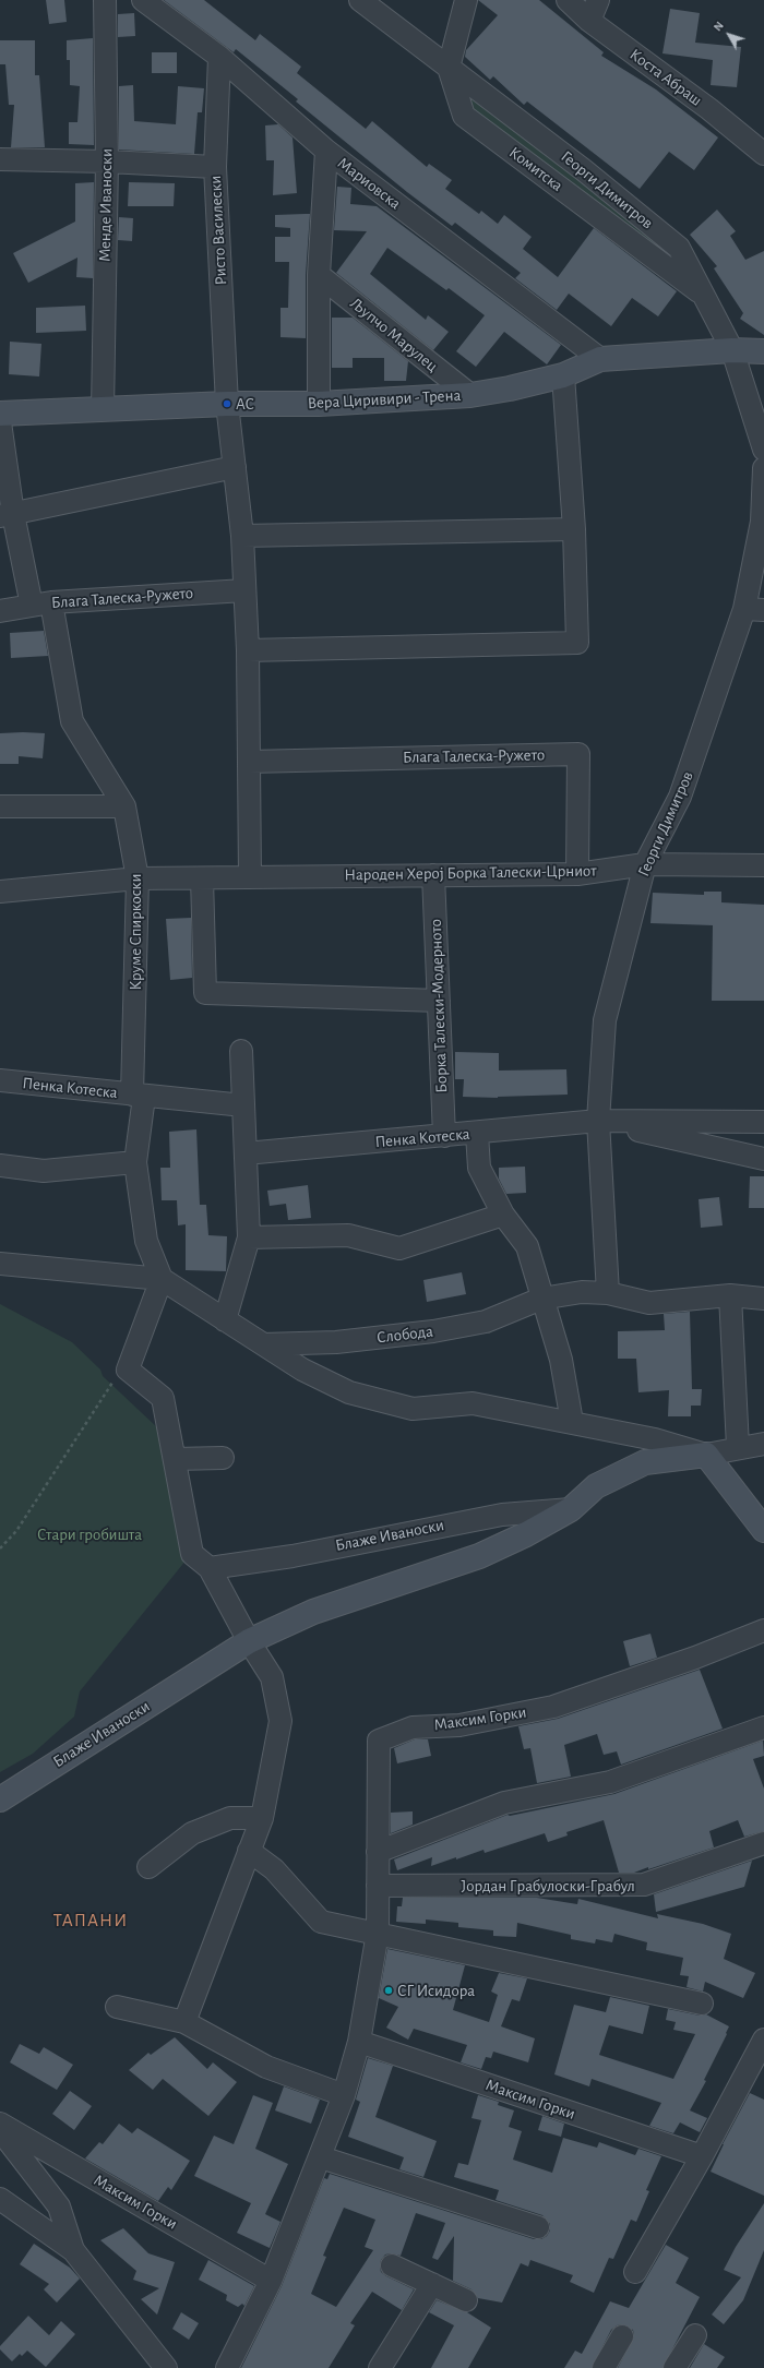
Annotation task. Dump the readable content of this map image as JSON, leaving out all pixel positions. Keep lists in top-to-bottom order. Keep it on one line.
{"streets":{"street":["Коста Абраш","Комитска","Мариовска","Георги Димитров","Менде Иваноски","Ристо Василески","Љупчо Марулец","Вера Циривири - Трена","Блага Талеска-Ружето","Народен Херој Борка Талески-Црниот","Круме Спиркоски","Борка Талески-Модерното","Пенка Котеска","Слобода","Блаже Иваноски","Максим Горки","Јордан Грабулоски-Грабул"]},"crossings":[["Комитска","Георги Димитров"],["Мариовска","Ристо Василески"],["Мариовска","Вера Циривири - Трена"],["Георги Димитров","Вера Циривири - Трена"],["Георги Димитров","Народен Херој Борка Талески-Црниот"],["Георги Димитров","Пенка Котеска"],["Менде Иваноски","Вера Циривири - Трена"],["Ристо Василески","Вера Циривири - Трена"],["Љупчо Марулец","Вера Циривири - Трена"],["Блага Талеска-Ружето","Народен Херој Борка Талески-Црниот"],["Блага Талеска-Ружето","Круме Спиркоски"],["Народен Херој Борка Талески-Црниот","Круме Спиркоски"],["Народен Херој Борка Талески-Црниот","Борка Талески-Модерното"],["Круме Спиркоски","Пенка Котеска"],["Борка Талески-Модерното","Пенка Котеска"],["Максим Горки","Јордан Грабулоски-Грабул"]],"districts":["ТАПАНИ"],"parks":["Стари гробишта"],"places":["АС","СГ Исидора"],"north":"top left"}
